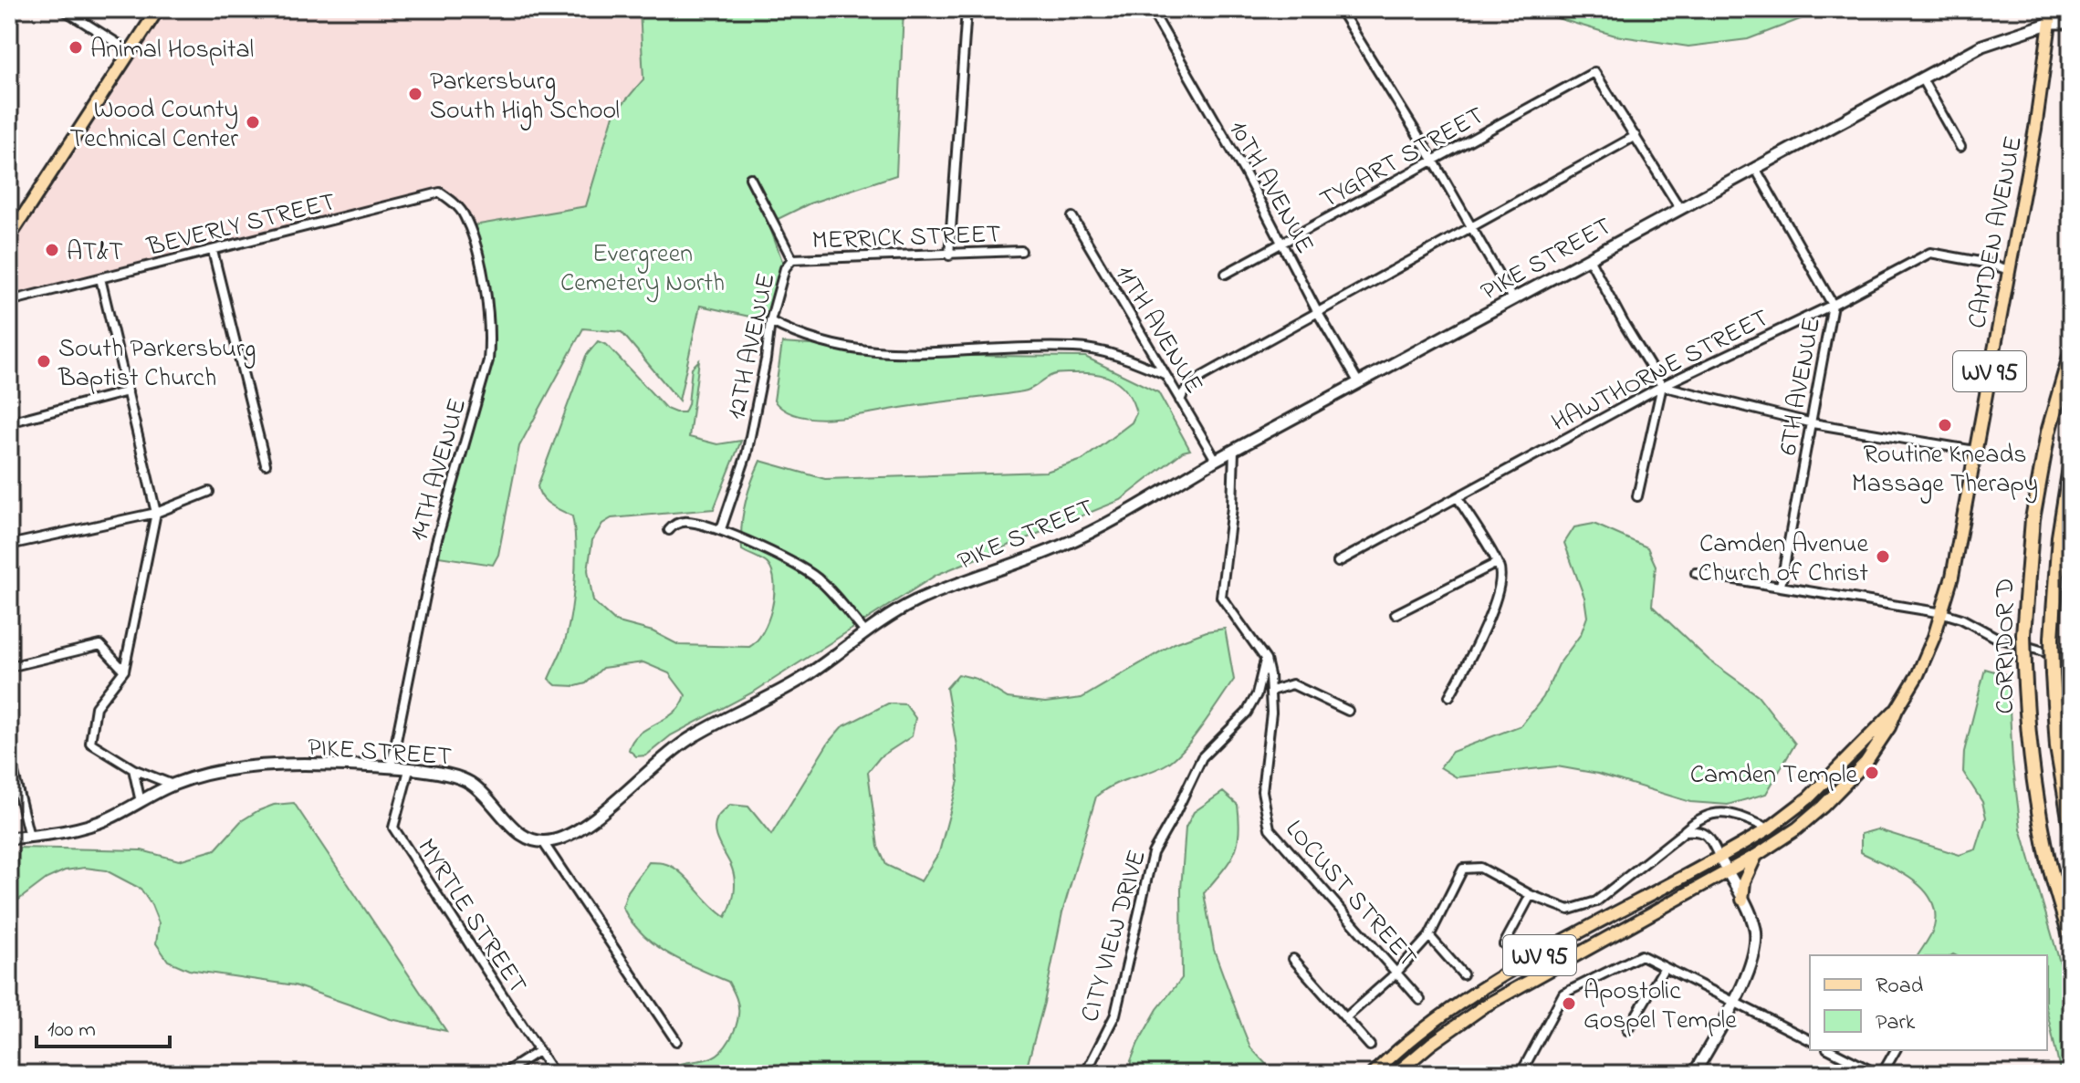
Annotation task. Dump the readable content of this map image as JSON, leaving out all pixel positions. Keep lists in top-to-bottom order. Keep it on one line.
{"streets":{"highway":["CORRIDOR D"],"main road":["CAMDEN AVENUE","PIKE STREET","WV 95"],"street":["TYGART STREET","10TH AVENUE","BEVERLY STREET","MERRICK STREET","11TH AVENUE","12TH AVENUE","HAWTHORNE STREET","6TH AVENUE","14TH AVENUE","LOCUST STREET","MYRTLE STREET","CITY VIEW DRIVE"]},"crossings":[["TYGART STREET","10TH AVENUE"],["10TH AVENUE","PIKE STREET"],["BEVERLY STREET","14TH AVENUE"],["CAMDEN AVENUE","PIKE STREET"],["CAMDEN AVENUE","HAWTHORNE STREET"],["CAMDEN AVENUE","WV 95"],["MERRICK STREET","12TH AVENUE"],["PIKE STREET","11TH AVENUE"],["PIKE STREET","6TH AVENUE"],["PIKE STREET","14TH AVENUE"],["PIKE STREET","MYRTLE STREET"],["HAWTHORNE STREET","6TH AVENUE"],["LOCUST STREET","CITY VIEW DRIVE"]],"parks":["Evergreen Cemetery North"],"places":["Animal Hospital","Parkersburg South High School","Wood County Technical Center","AT&T","South Parkersburg Baptist Church","Routine Kneads Massage Therapy","Camden Avenue Church of Christ","Camden Temple","Apostolic Gospel Temple"],"legend":["Road","Park"],"scale_bar":"100 m"}
